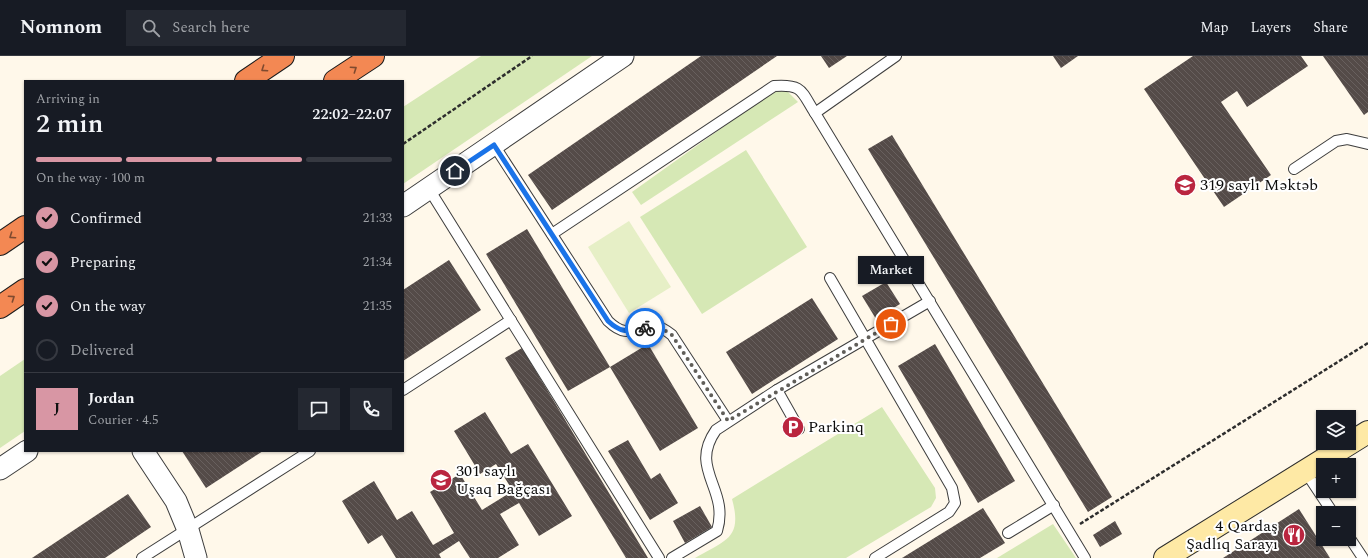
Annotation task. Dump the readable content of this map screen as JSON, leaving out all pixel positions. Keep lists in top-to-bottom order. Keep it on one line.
{"places":{"school or university":["319 saylı Məktəb","301 saylı Uşaq Bağçası"],"other":["Market"],"parking":["Parkinq"],"restaurant":["4 Qardaş Şadlıq Sarayı"]},"page":{"header":"Nomnom","search":"Search here","nav":["Map","Layers","Share"],"heading":["2 min","Arriving in","22:02–22:07"],"panel":["Jordan","Courier · 4.5"],"bar":"On the way · 100 m","list":[["Confirmed","21:33"],["Preparing","21:34"],["On the way","21:35"],"Delivered"],"bubble":"Market","round":"J","map_buttons":["+","−"]}}
